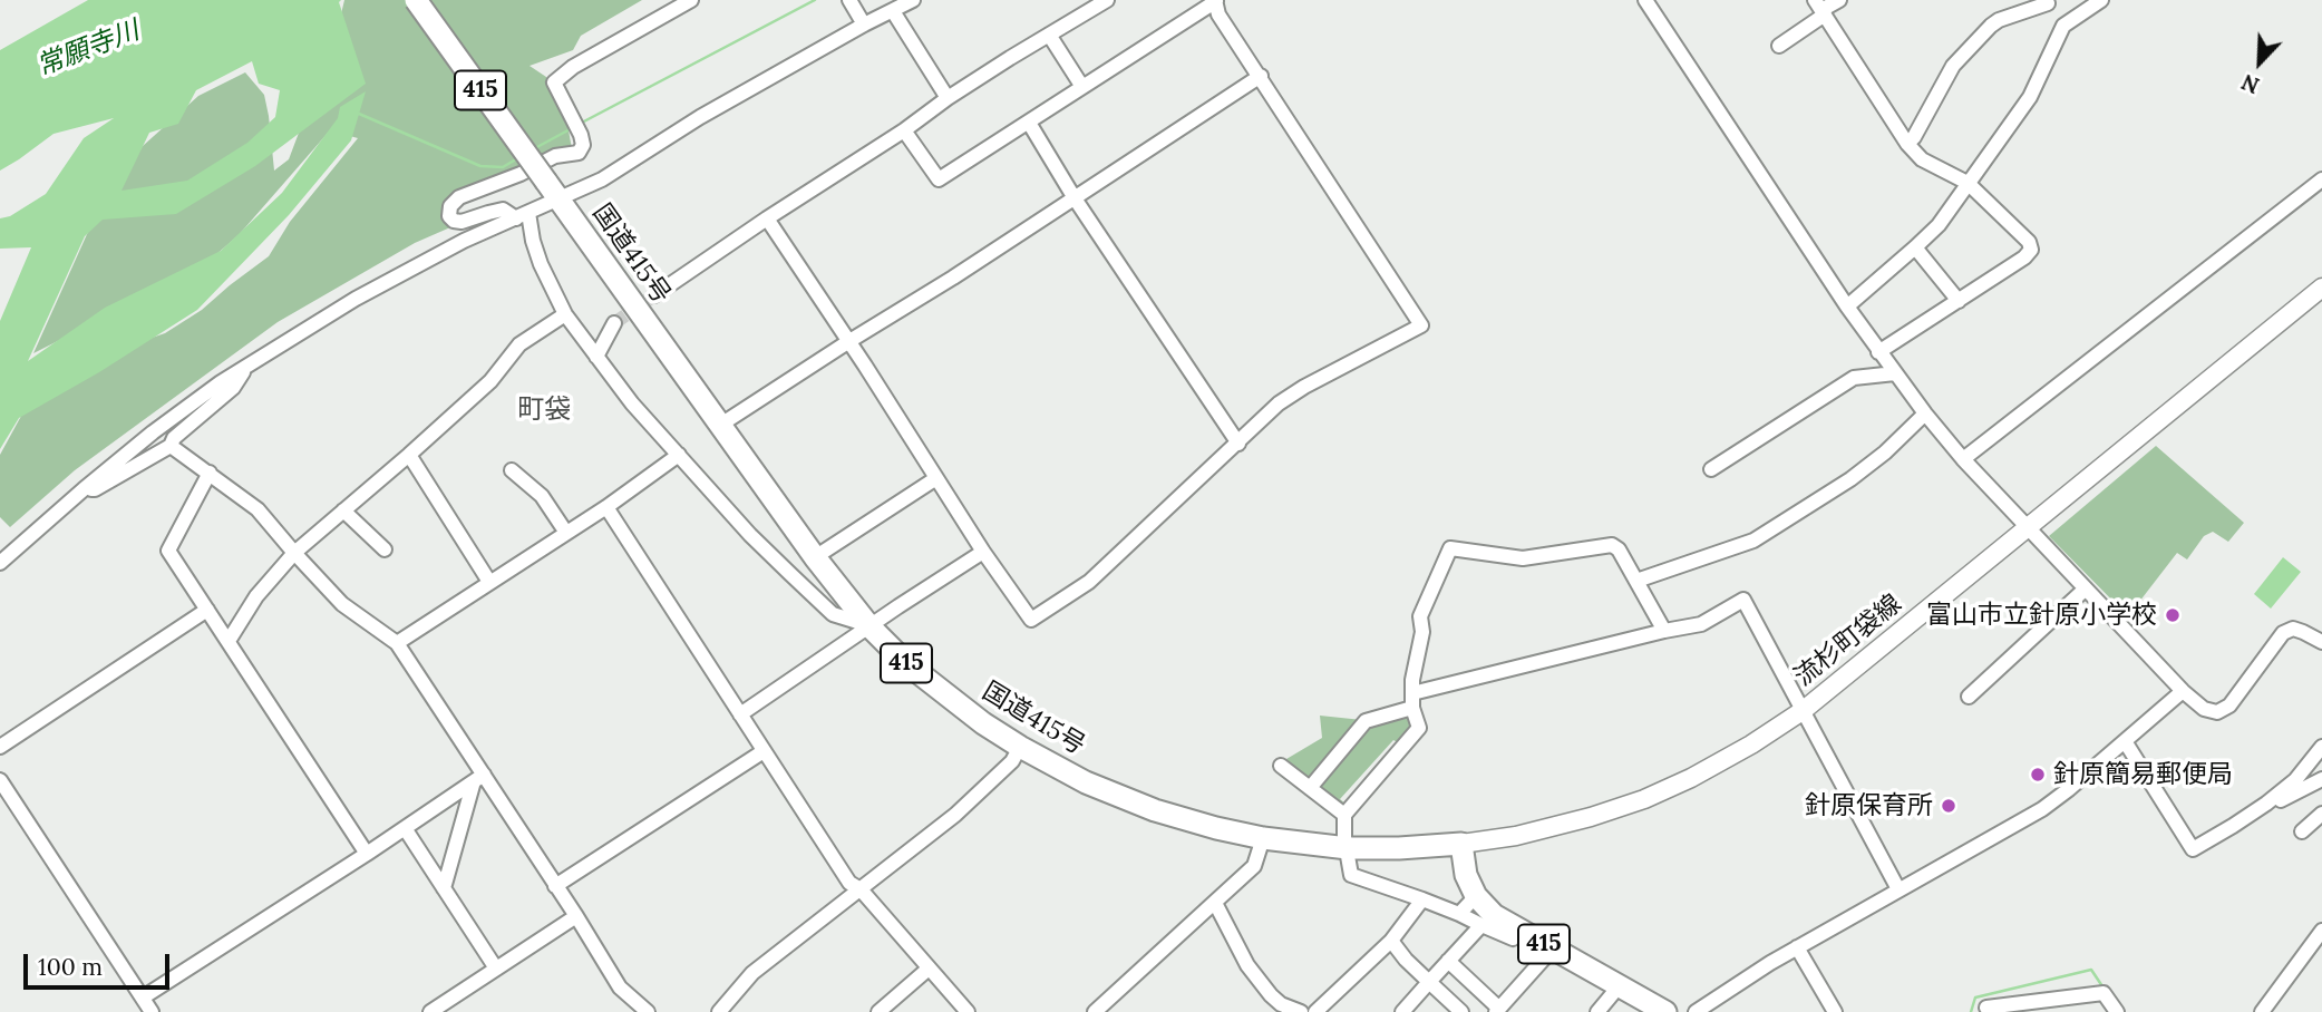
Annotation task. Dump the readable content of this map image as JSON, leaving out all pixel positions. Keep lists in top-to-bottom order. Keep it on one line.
{"streets":{"highway":["415","国道415号"],"main road":["流杉町袋線"]},"crossings":[["415","国道415号"],["415","流杉町袋線"],["国道415号","流杉町袋線"]],"districts":["町袋"],"water":["常願寺川"],"places":["富山市立針原小学校","針原簡易郵便局","針原保育所"],"scale_bar":"100 m","north":"bottom left"}
